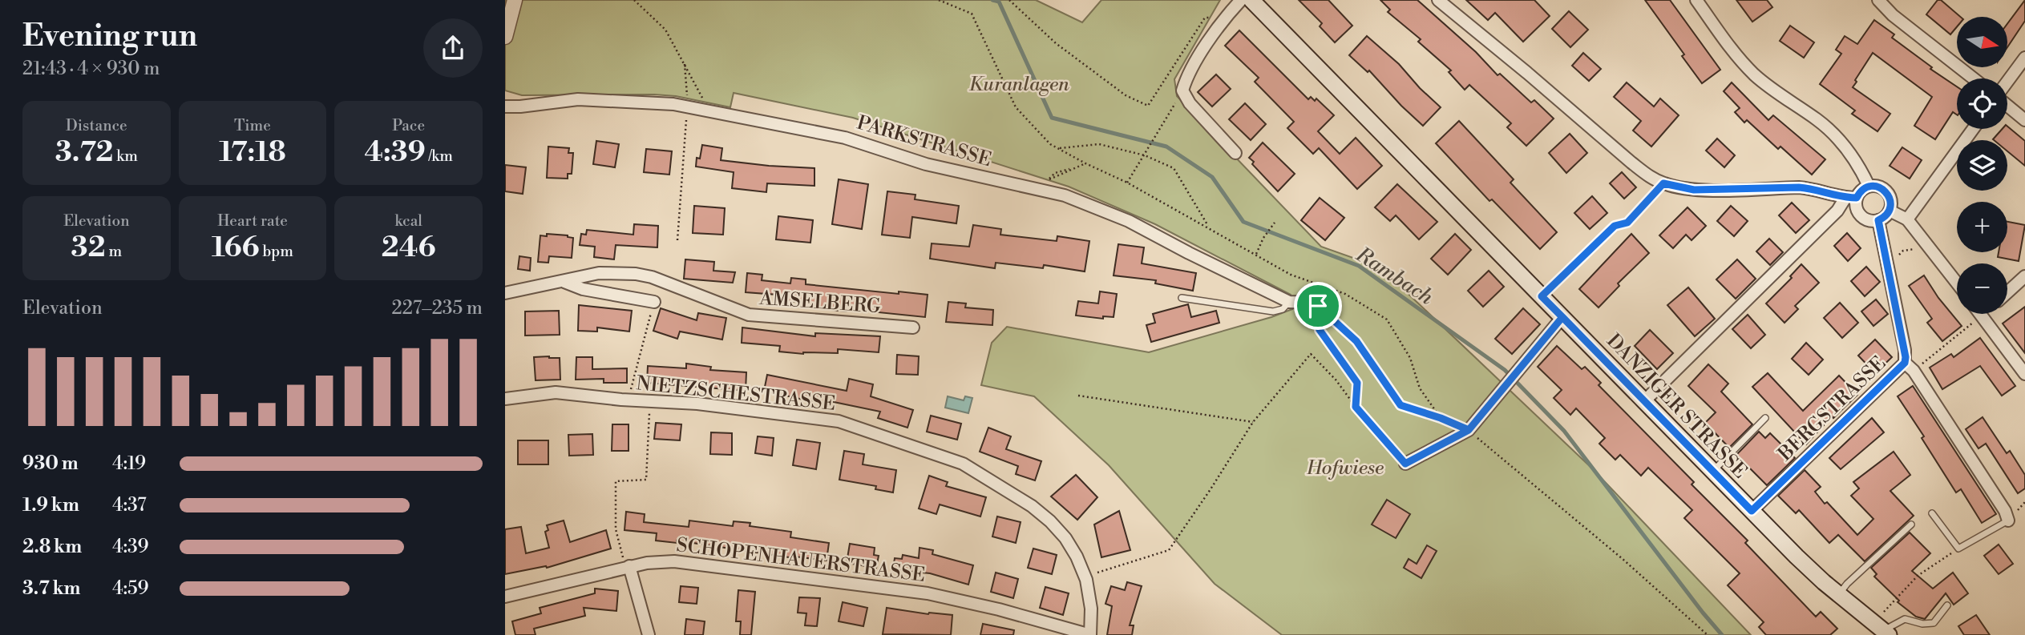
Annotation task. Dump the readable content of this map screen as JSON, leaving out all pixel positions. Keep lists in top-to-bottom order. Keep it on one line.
{"streets":{"main road":["DANZIGER STRASSE"],"street":["PARKSTRASSE","AMSELBERG","NIETZSCHESTRASSE","BERGSTRASSE","SCHOPENHAUERSTRASSE"]},"crossings":[["NIETZSCHESTRASSE","SCHOPENHAUERSTRASSE"],["DANZIGER STRASSE","BERGSTRASSE"]],"water":["Rambach"],"parks":["Kuranlagen","Hofwiese"],"north":"right","page":{"heading":["Evening run","21:43 · 4 × 930 m"],"map_buttons":["+","−"],"stats":[["Distance","3.72 km"],["Time","17:18"],["Pace","4:39 /km"],["Elevation","32 m"],["Heart rate","166 bpm"],["kcal","246"]],"chart":["Elevation","227–235 m"],"list":[{"name":"930 m","note":"4:19"},{"name":"1.9 km","note":"4:37"},{"name":"2.8 km","note":"4:39"},{"name":"3.7 km","note":"4:59"}]}}
